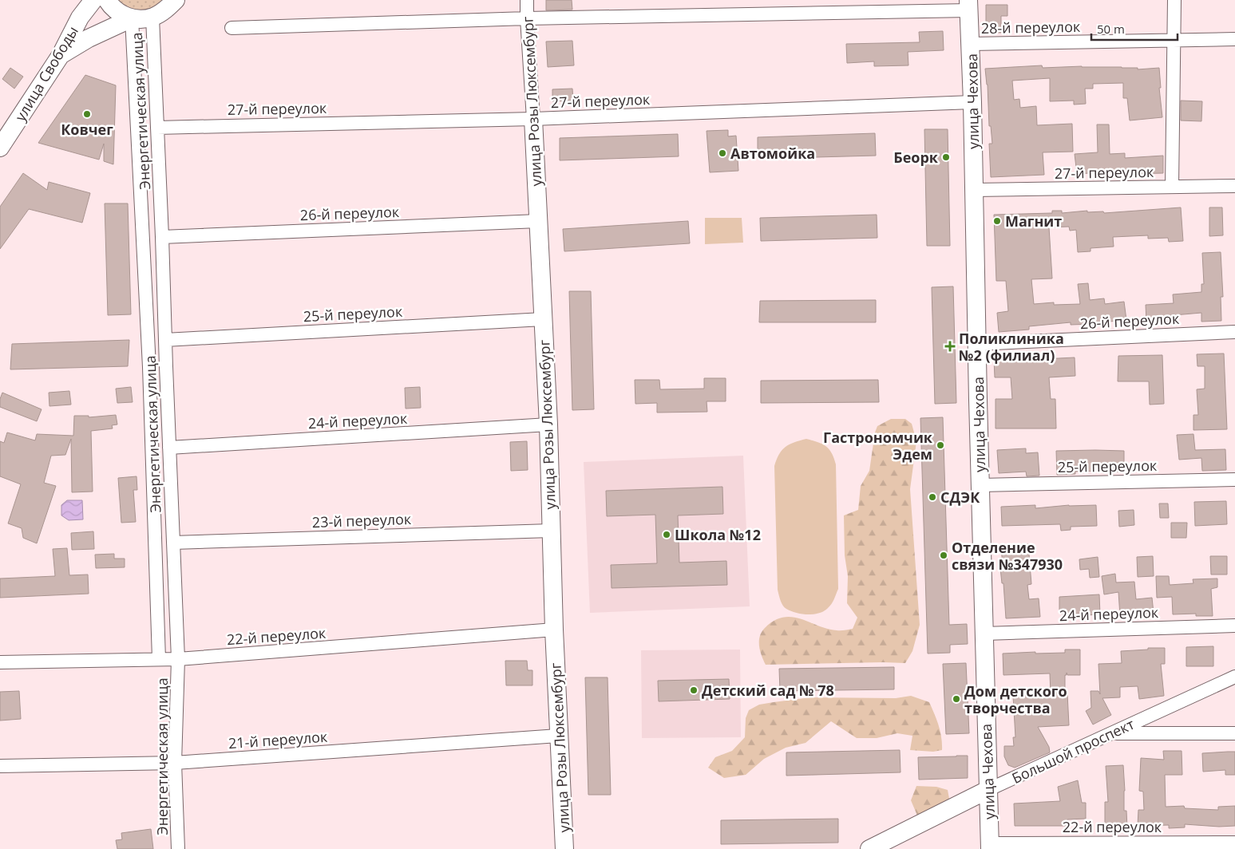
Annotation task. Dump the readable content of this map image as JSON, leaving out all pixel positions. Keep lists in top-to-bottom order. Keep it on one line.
{"streets":{"main road":["улица Свободы","улица Розы Люксембург","улица Чехова","Большой проспект"],"street":["28-й переулок","27-й переулок","Энергетическая улица","26-й переулок","25-й переулок","24-й переулок","23-й переулок","22-й переулок","21-й переулок"]},"crossings":[["28-й переулок","улица Розы Люксембург"],["28-й переулок","улица Чехова"],["27-й переулок","улица Розы Люксембург"],["27-й переулок","улица Чехова"],["27-й переулок","Энергетическая улица"],["улица Розы Люксембург","26-й переулок"],["улица Розы Люксембург","25-й переулок"],["улица Розы Люксембург","24-й переулок"],["улица Розы Люксембург","23-й переулок"],["улица Розы Люксембург","22-й переулок"],["улица Розы Люксембург","21-й переулок"],["улица Чехова","26-й переулок"],["улица Чехова","25-й переулок"],["улица Чехова","24-й переулок"],["улица Чехова","22-й переулок"],["улица Чехова","Большой проспект"],["Энергетическая улица","26-й переулок"],["Энергетическая улица","25-й переулок"],["Энергетическая улица","24-й переулок"],["Энергетическая улица","23-й переулок"],["Энергетическая улица","22-й переулок"],["Энергетическая улица","21-й переулок"]],"places":{"other":["Ковчег","Автомойка","Беорк","Магнит","Гастрономчик Эдем","СДЭК","Школа №12","Отделение связи №347930","Детский сад № 78","Дом детского творчества"],"health":["Поликлиника №2 (филиал)"]},"scale_bar":"50 m"}
